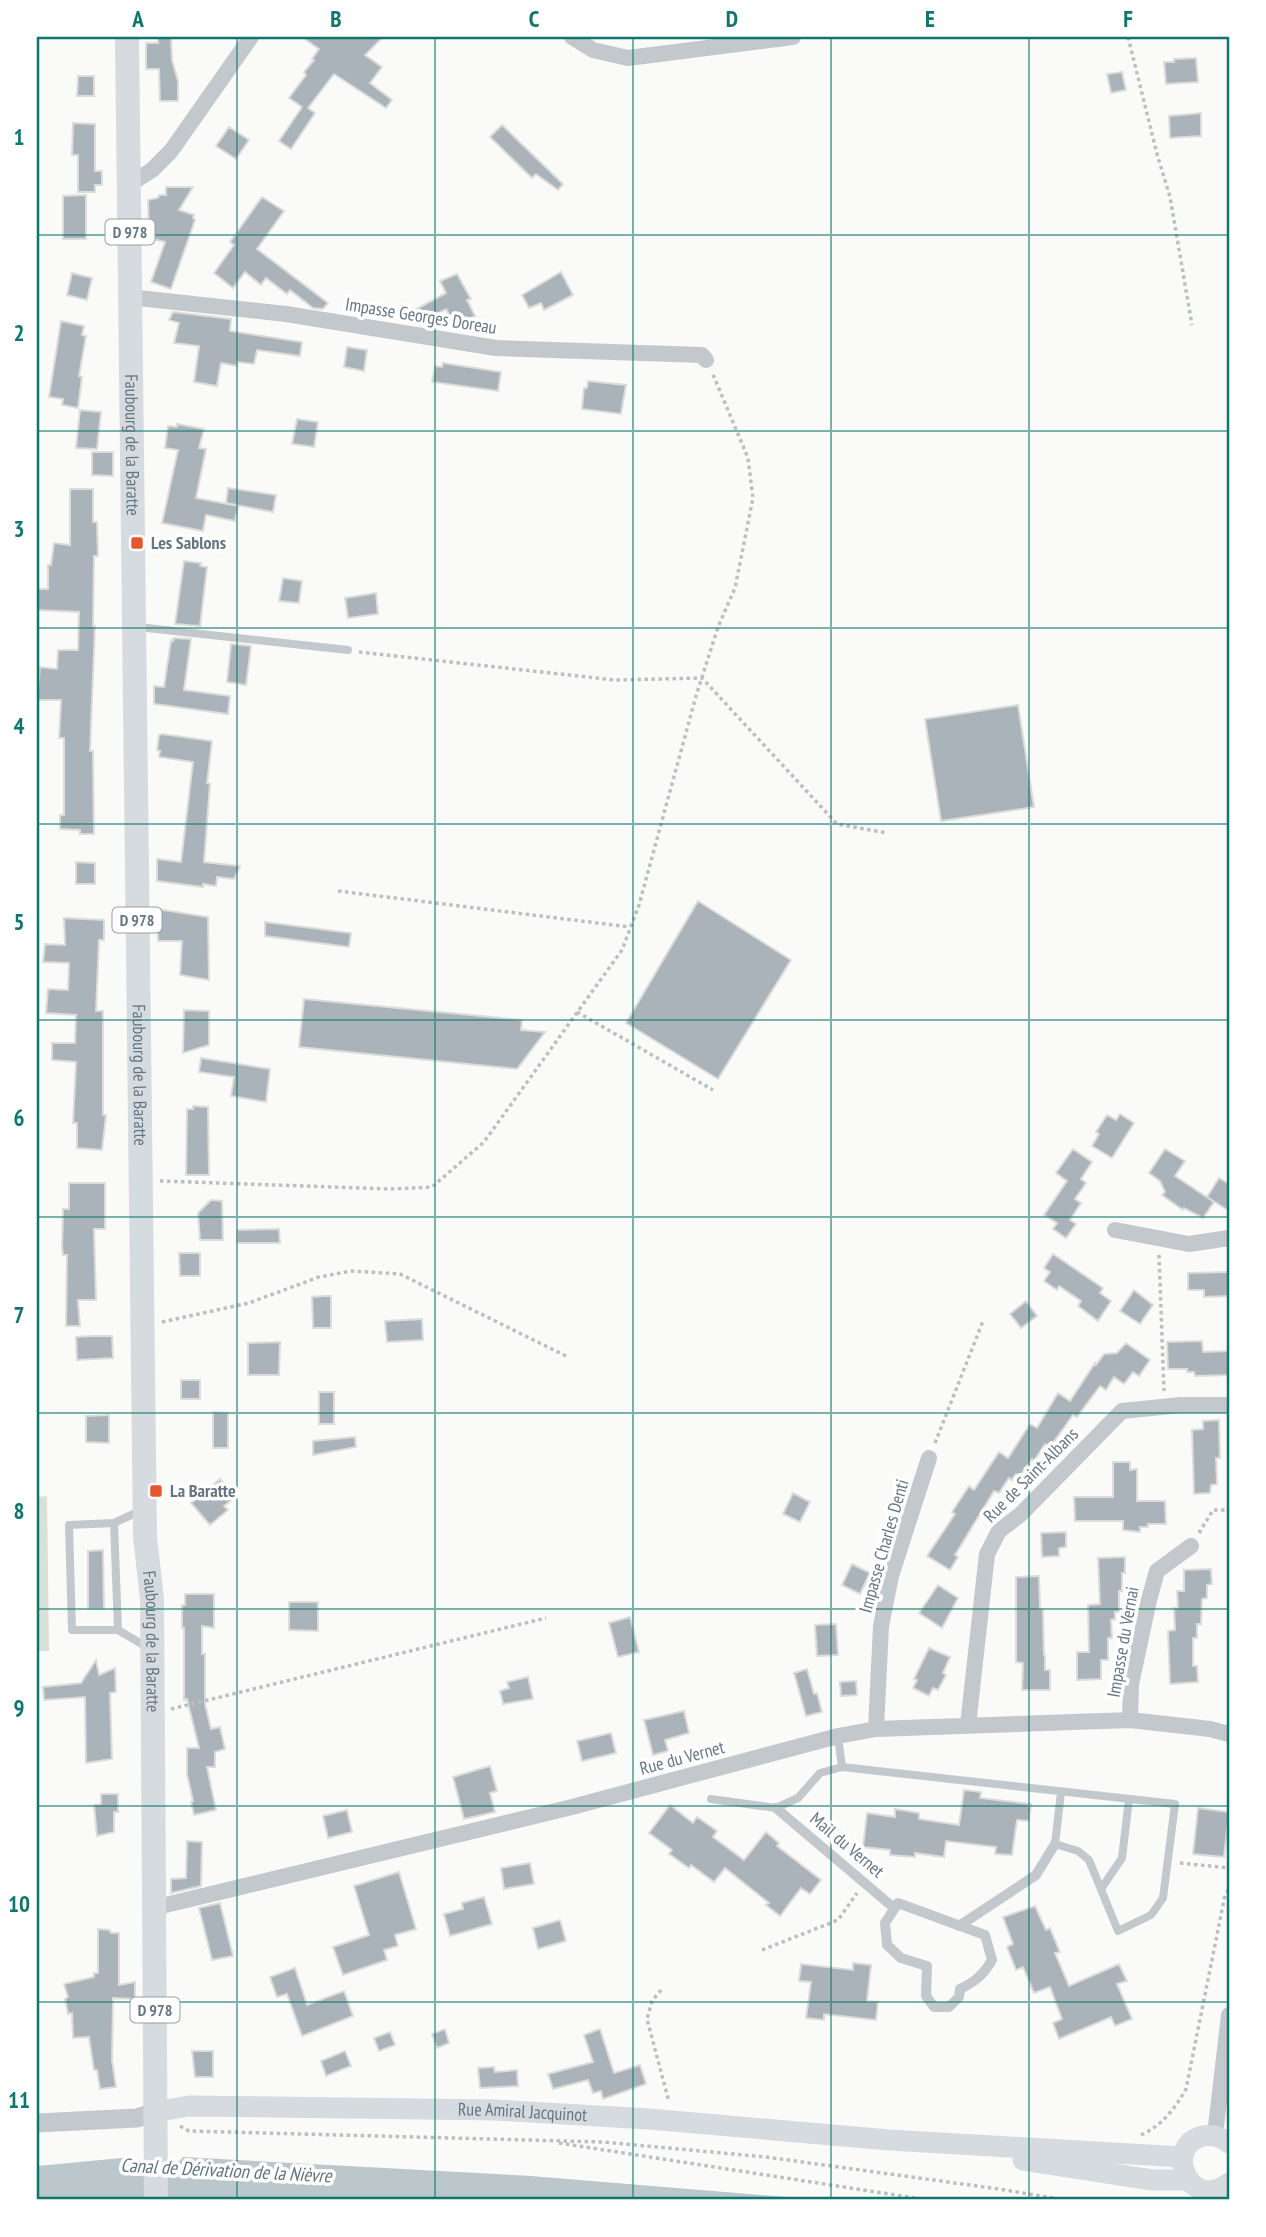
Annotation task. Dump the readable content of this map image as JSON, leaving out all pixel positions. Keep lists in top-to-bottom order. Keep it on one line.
{"streets":{"main road":["D 978","Faubourg de la Baratte","Rue Amiral Jacquinot"],"street":["Impasse Georges Doreau","Rue de Saint-Albans","Impasse Charles Denti","Impasse du Vernai","Rue du Vernet","Mail du Vernet"]},"crossings":[["D 978","Faubourg de la Baratte"],["D 978","Rue Amiral Jacquinot"],["Impasse Georges Doreau","Faubourg de la Baratte"],["Faubourg de la Baratte","Rue du Vernet"],["Faubourg de la Baratte","Rue Amiral Jacquinot"],["Rue de Saint-Albans","Rue du Vernet"],["Impasse Charles Denti","Rue du Vernet"],["Impasse du Vernai","Rue du Vernet"]],"water":["Canal de Dérivation de la Nièvre"],"places":{"transit":["Les Sablons","La Baratte"]},"grid":{"columns":["A","B","C","D","E","F"],"rows":["1","2","3","4","5","6","7","8","9","10","11"]}}
